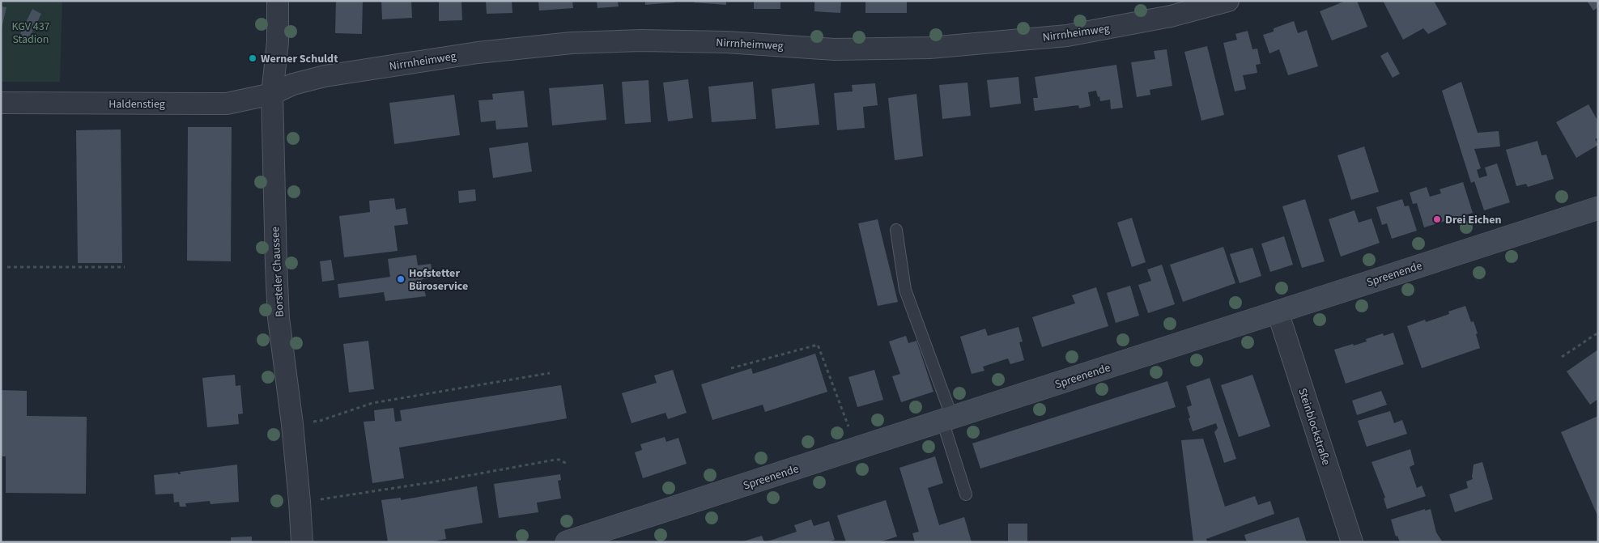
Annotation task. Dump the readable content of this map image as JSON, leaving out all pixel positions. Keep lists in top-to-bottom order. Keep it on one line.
{"streets":{"street":["Nirrnheimweg","Haldenstieg","Borsteler Chaussee","Spreenende","Steinblockstraße"]},"crossings":[["Nirrnheimweg","Haldenstieg"],["Nirrnheimweg","Borsteler Chaussee"],["Haldenstieg","Borsteler Chaussee"],["Spreenende","Steinblockstraße"]],"parks":["KGV 437 Stadion"],"places":["Werner Schuldt","Drei Eichen","Hofstetter Büroservice"]}
